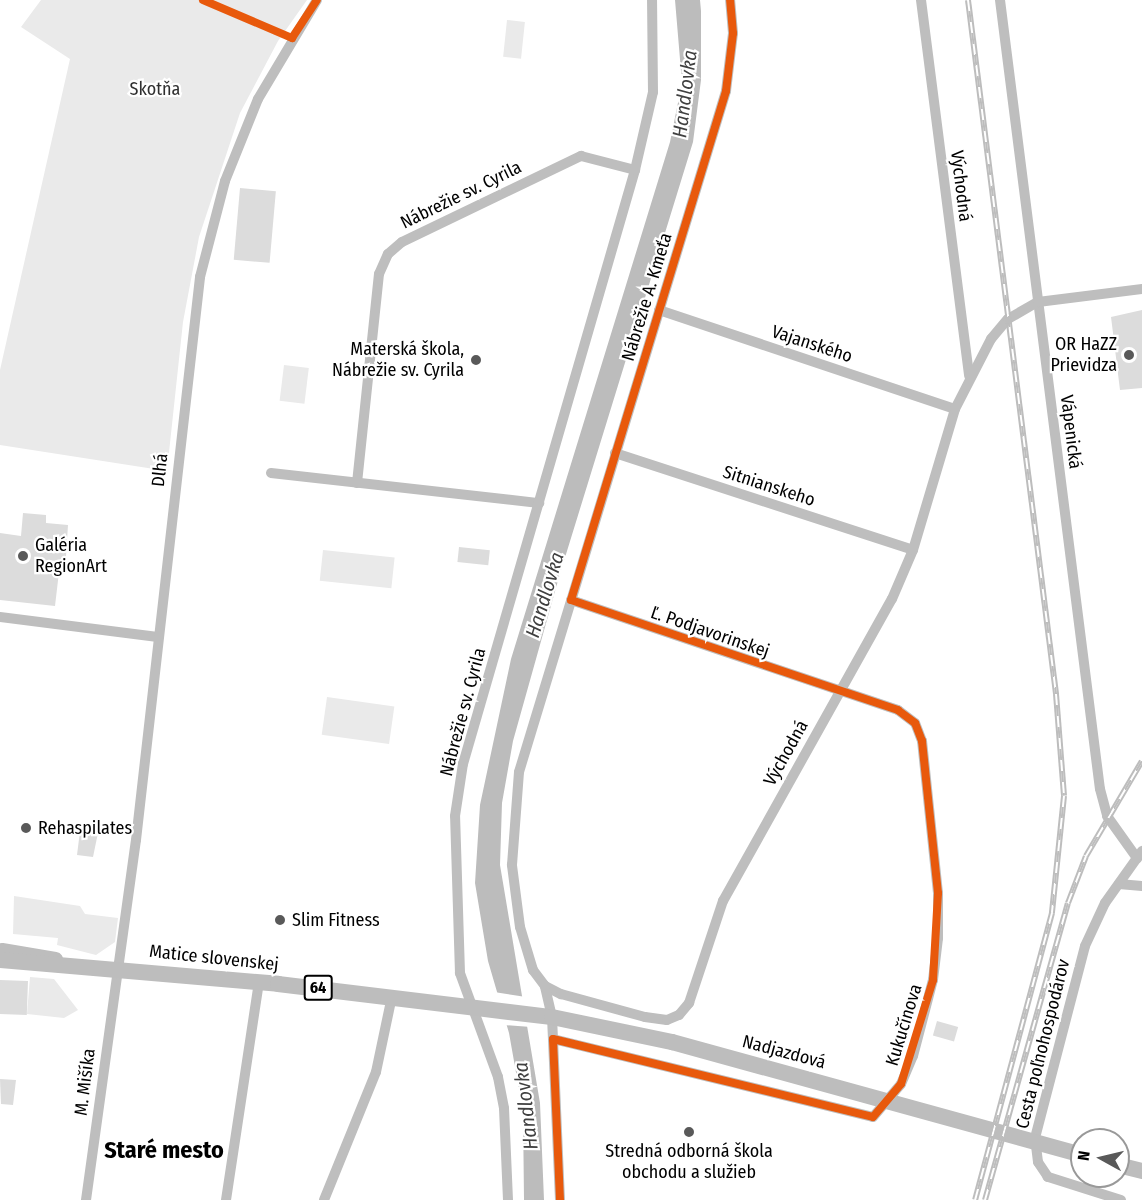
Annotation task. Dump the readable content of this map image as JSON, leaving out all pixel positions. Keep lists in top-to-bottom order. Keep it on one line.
{"streets":{"main road":["Matice slovenskej","64","Nadjazdová"],"street":["Východná","Nábrežie sv. Cyrila","Nábrežie A. Kmeťa","Vajanského","Vápenická","Dlhá","Sitnianskeho","Ľ. Podjavorinskej","Kukučínova","Cesta poľnohospodárov","M. Mišíka"]},"crossings":[["Východná","Nábrežie A. Kmeťa"],["Východná","Vajanského"],["Východná","Vápenická"],["Východná","Sitnianskeho"],["Východná","Ľ. Podjavorinskej"],["Východná","Kukučínova"],["Nábrežie sv. Cyrila","Matice slovenskej"],["Nábrežie sv. Cyrila","Nadjazdová"],["Nábrežie A. Kmeťa","Vajanského"],["Nábrežie A. Kmeťa","Sitnianskeho"],["Nábrežie A. Kmeťa","Ľ. Podjavorinskej"],["Nábrežie A. Kmeťa","Kukučínova"],["Nábrežie A. Kmeťa","Nadjazdová"],["Vápenická","Cesta poľnohospodárov"],["Dlhá","Matice slovenskej"],["Dlhá","M. Mišíka"],["Ľ. Podjavorinskej","Kukučínova"],["Matice slovenskej","Nadjazdová"],["Matice slovenskej","M. Mišíka"]],"districts":["Staré mesto"],"water":["Handlovka"],"parks":["Skotňa"],"places":["OR HaZZ Prievidza","Materská škola, Nábrežie sv. Cyrila","Galéria RegionArt","Rehaspilates","Slim Fitness","Stredná odborná škola obchodu a služieb"],"north":"left"}
